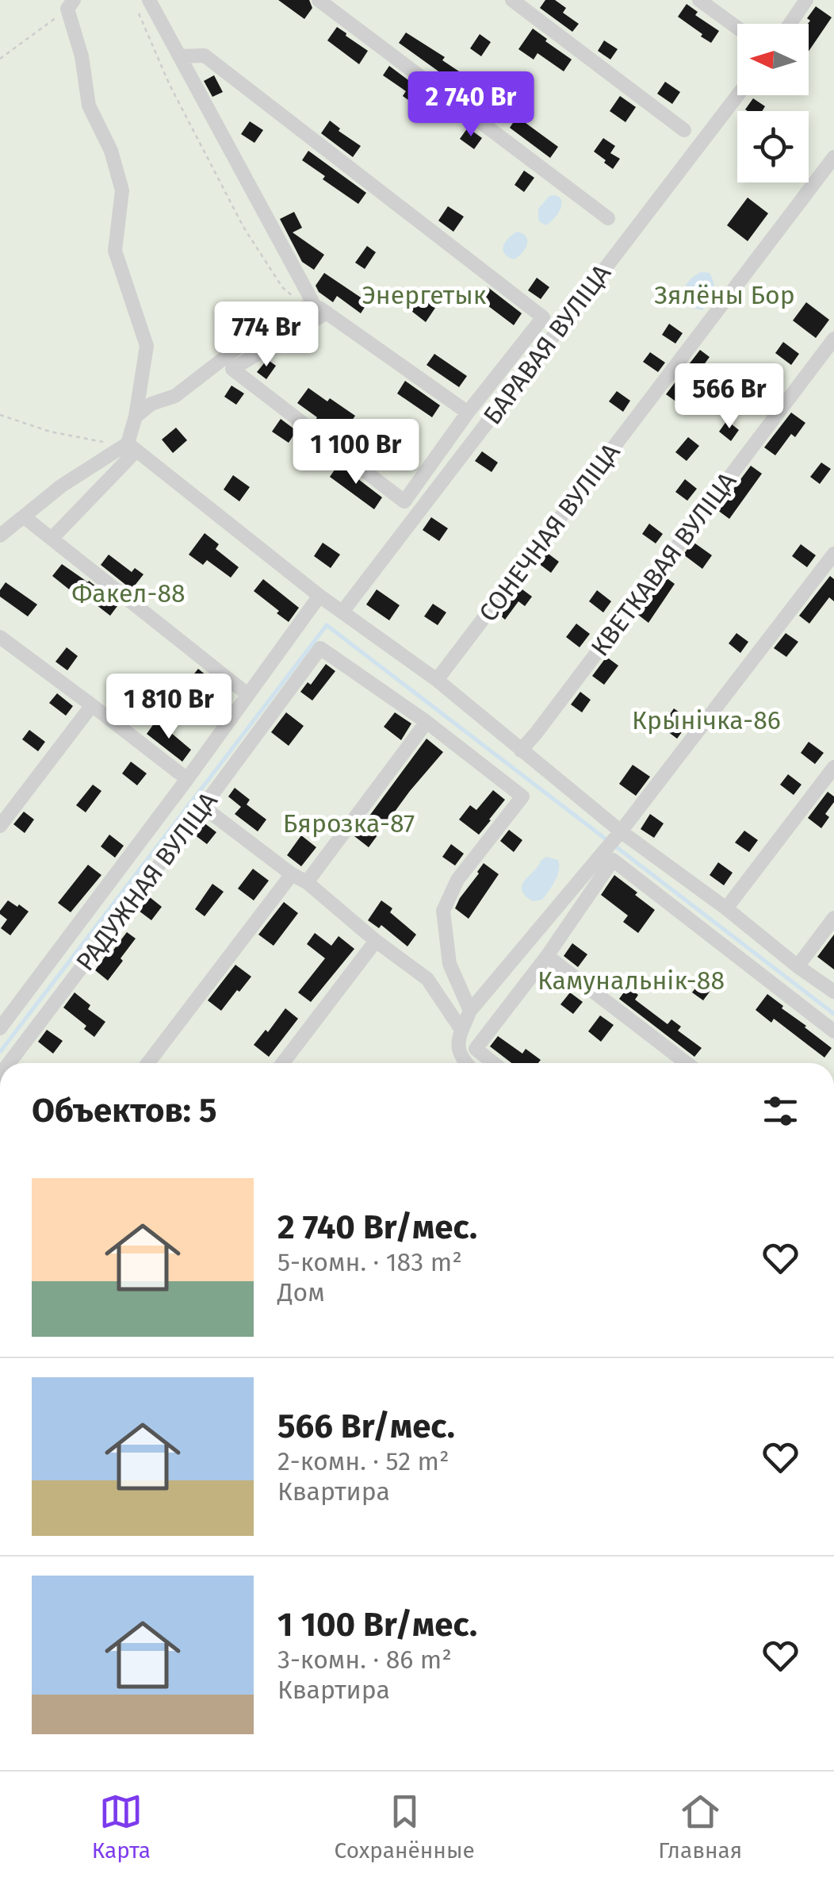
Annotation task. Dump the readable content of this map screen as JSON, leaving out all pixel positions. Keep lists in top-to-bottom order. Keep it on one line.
{"streets":{"street":["БАРАВАЯ ВУЛІЦА","СОНЕЧНАЯ ВУЛІЦА","КВЕТКАВАЯ ВУЛІЦА","РАДУЖНАЯ ВУЛІЦА"]},"parks":["Энергетык","Зялёны Бор","Факел-88","Крынічка-86","Бярозка-87","Камунальнік-88"],"north":"left","page":{"price":["2 740 Br","774 Br","566 Br","1 100 Br","1 810 Br"],"heading":"Объектов: 5","list":[{"name":"2 740 Br/мес.","note":"5-комн. · 183 m² · Дом"},{"name":"566 Br/мес.","note":"2-комн. · 52 m² · Квартира"},{"name":"1 100 Br/мес.","note":"3-комн. · 86 m² · Квартира"}],"tabs":["Карта","Сохранённые","Главная"]}}
